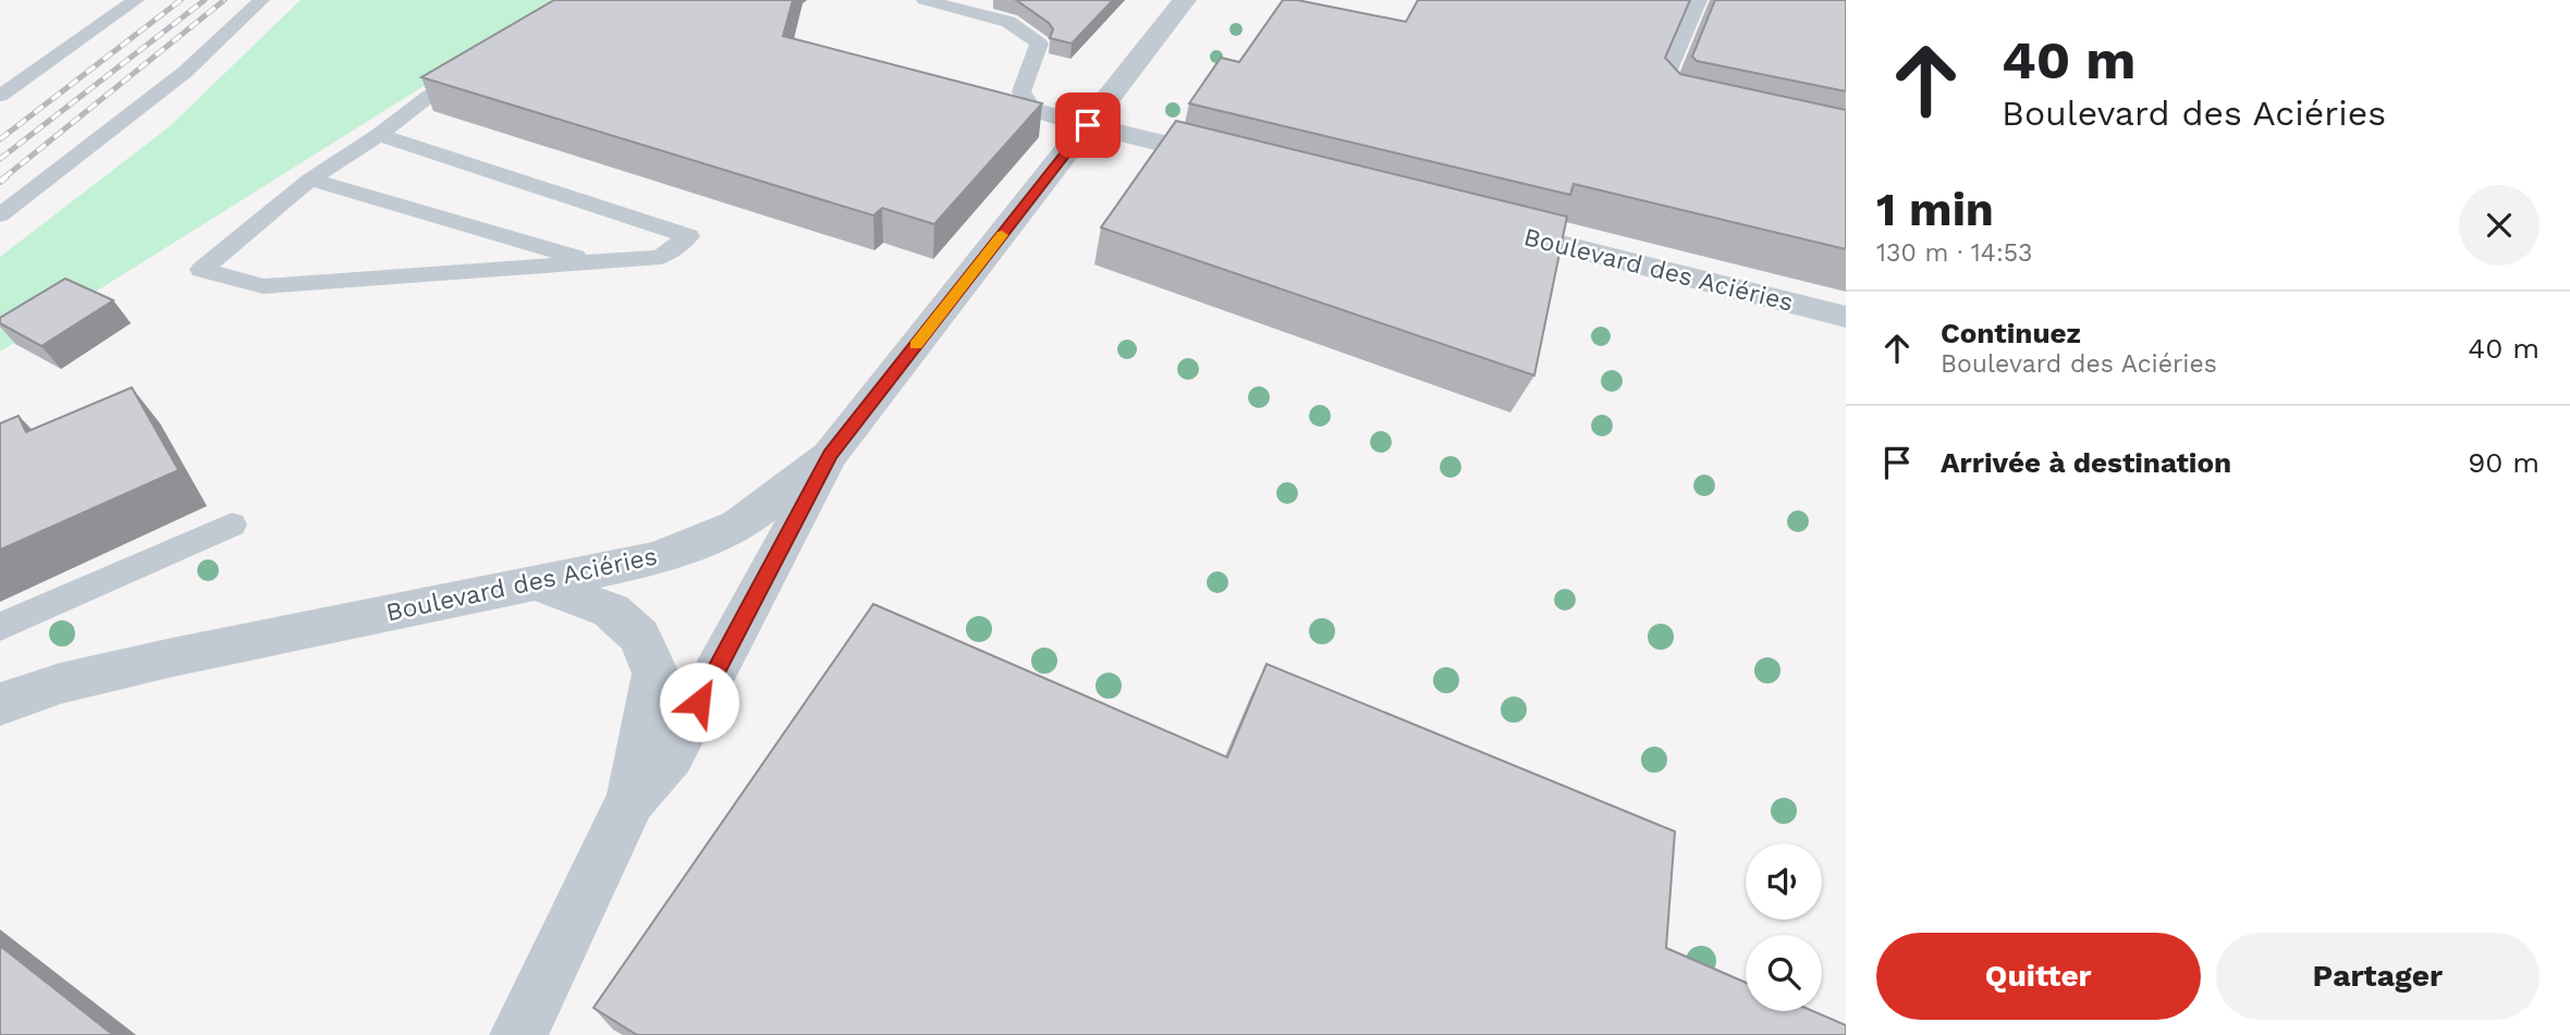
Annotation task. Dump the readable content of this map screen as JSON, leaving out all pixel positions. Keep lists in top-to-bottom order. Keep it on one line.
{"streets":{"street":["Boulevard des Aciéries"]},"page":{"turn":["40 m","Boulevard des Aciéries"],"heading":["1 min","130 m · 14:53"],"list":[{"name":"Continuez","note":"Boulevard des Aciéries","value":"40 m"},{"name":"Arrivée à destination","value":"90 m"}],"buttons":["Quitter","Partager"]}}
